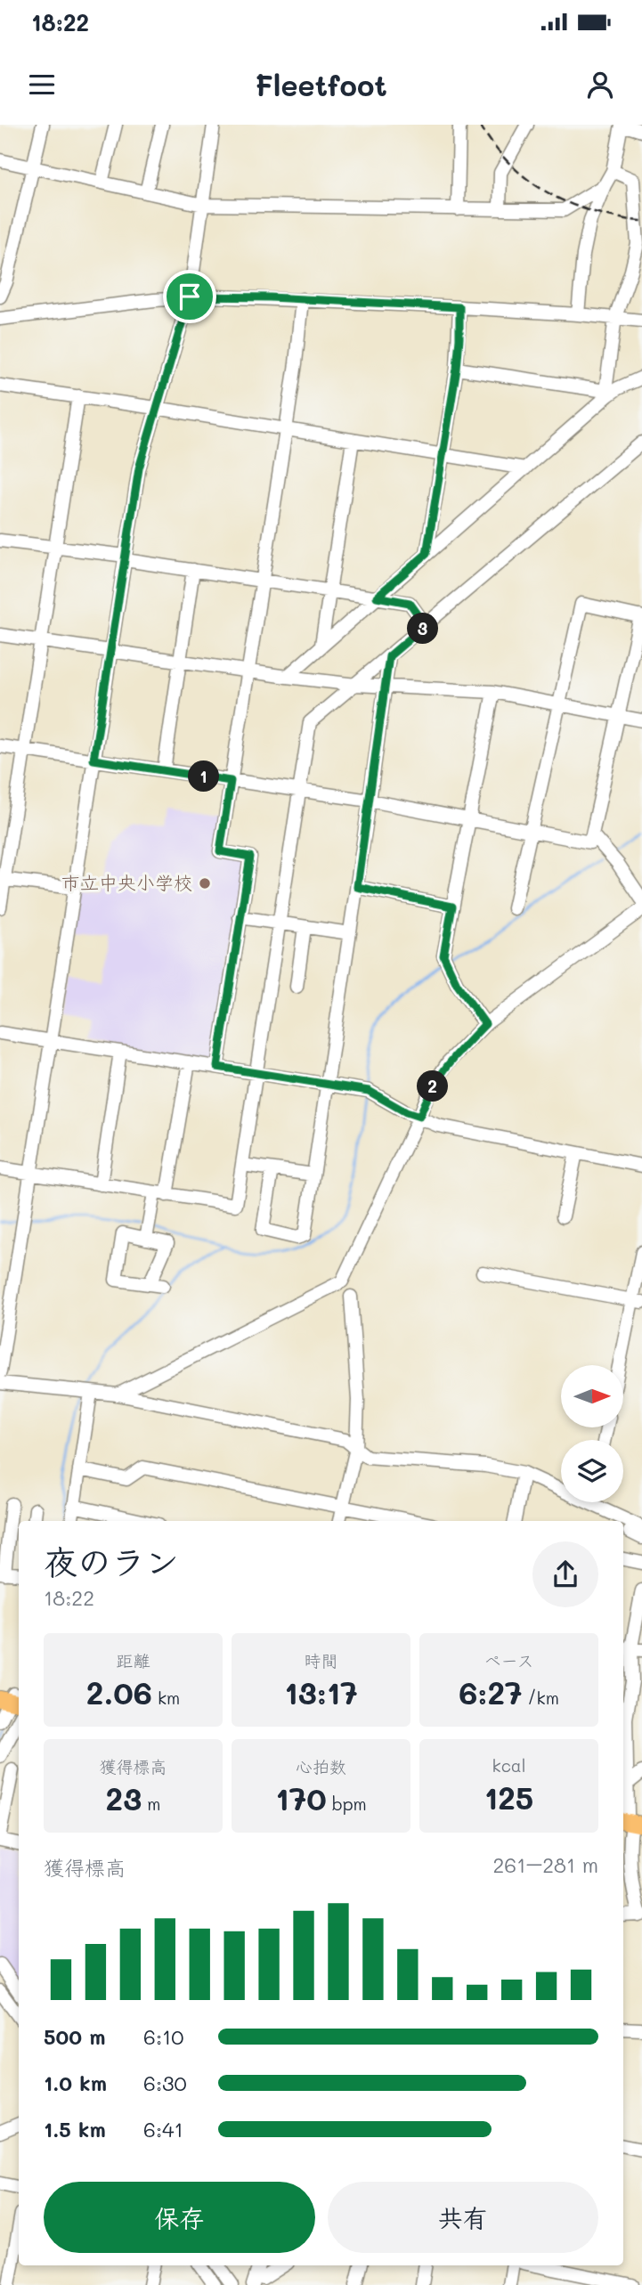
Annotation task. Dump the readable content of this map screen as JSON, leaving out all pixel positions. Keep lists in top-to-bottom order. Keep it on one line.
{"places":["市立中央小学校"],"north":"right","page":{"status":"18:22","header":"Fleetfoot","pins":["3","1","2"],"heading":["夜のラン","18:22"],"stats":[["距離","2.06 km"],["時間","13:17"],["ペース","6:27 /km"],["獲得標高","23 m"],["心拍数","170 bpm"],["kcal","125"]],"chart":["獲得標高","261–281 m"],"list":[{"name":"500 m","note":"6:10"},{"name":"1.0 km","note":"6:30"},{"name":"1.5 km","note":"6:41"}],"buttons":["保存","共有"]}}
